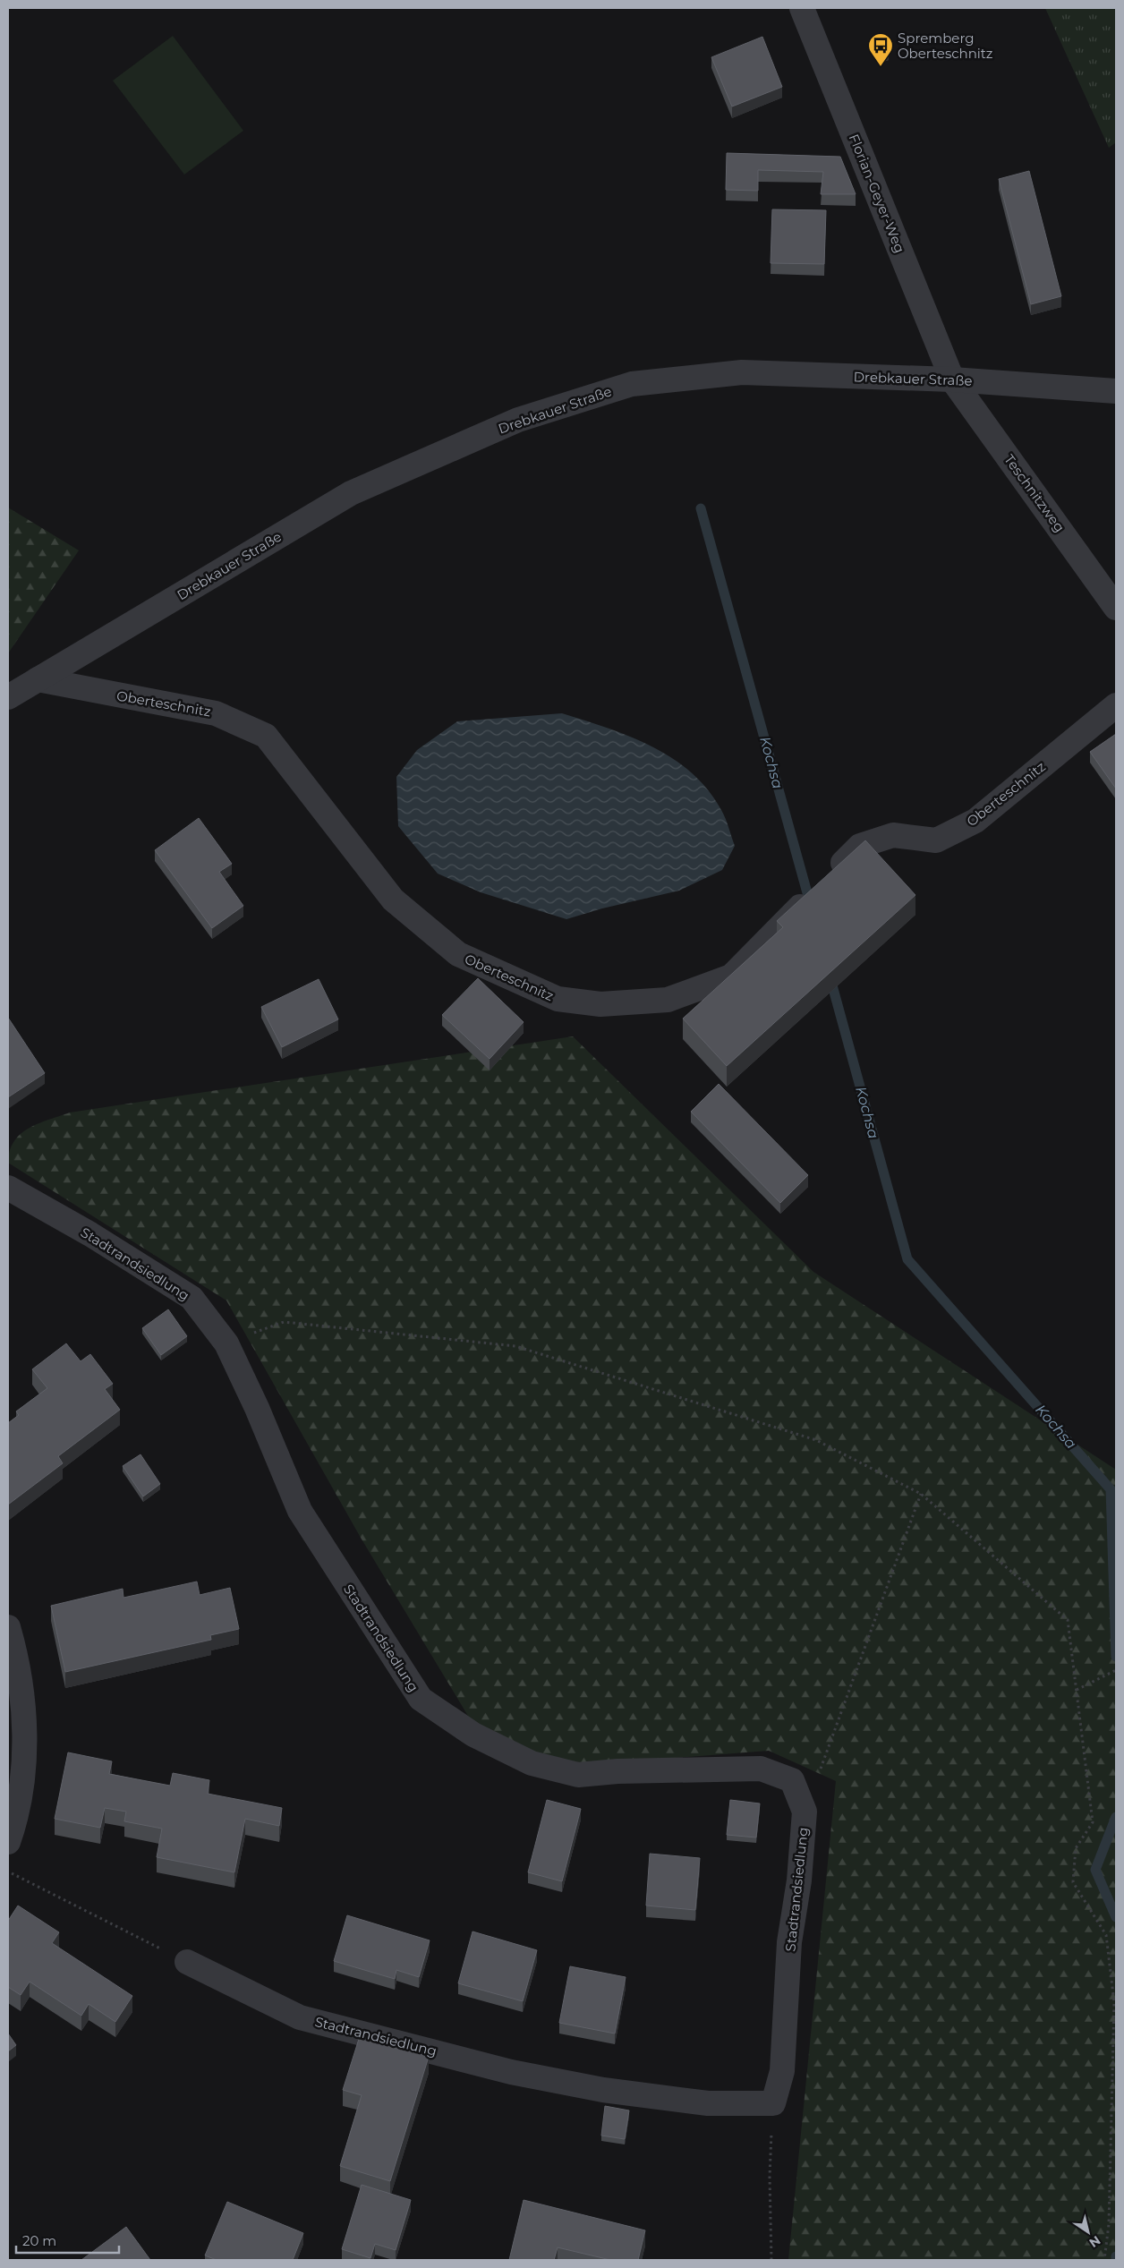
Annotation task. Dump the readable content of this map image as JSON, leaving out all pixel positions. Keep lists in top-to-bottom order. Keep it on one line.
{"streets":{"street":["Florian-Geyer-Weg","Drebkauer Straße","Teschnitzweg","Oberteschnitz","Stadtrandsiedlung"]},"crossings":[["Florian-Geyer-Weg","Drebkauer Straße"],["Florian-Geyer-Weg","Teschnitzweg"],["Drebkauer Straße","Teschnitzweg"],["Drebkauer Straße","Oberteschnitz"]],"water":["Kochsa"],"places":{"bus stop":["Spremberg Oberteschnitz"]},"scale_bar":"20 m","north":"bottom right"}
